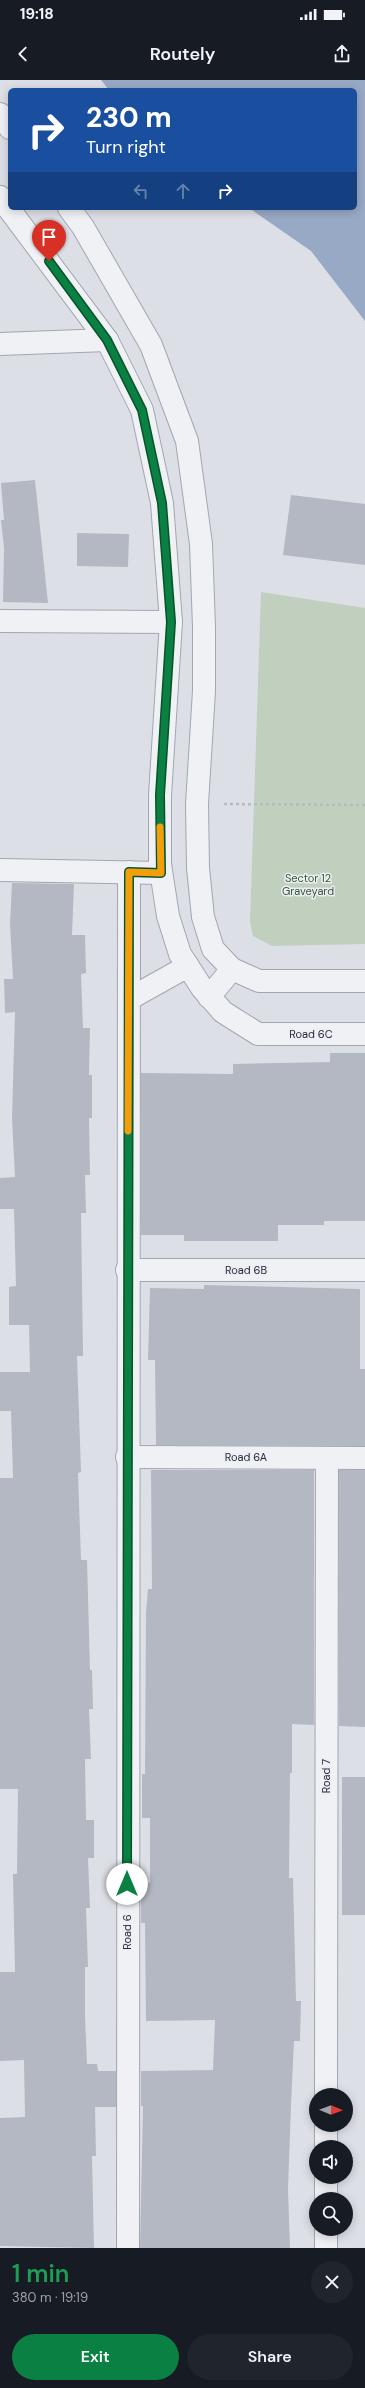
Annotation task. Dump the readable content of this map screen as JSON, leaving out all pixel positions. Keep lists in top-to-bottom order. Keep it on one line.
{"streets":{"street":["Road 6C","Road 6B","Road 6A","Road 7","Road 6"]},"crossings":[["Road 6B","Road 6"],["Road 6A","Road 7"],["Road 6A","Road 6"]],"parks":["Sector 12 Graveyard"],"north":"right","page":{"status":"19:18","header":"Routely","turn":["230 m","Turn right"],"heading":["1 min","380 m · 19:19"],"buttons":["Exit","Share"]}}
